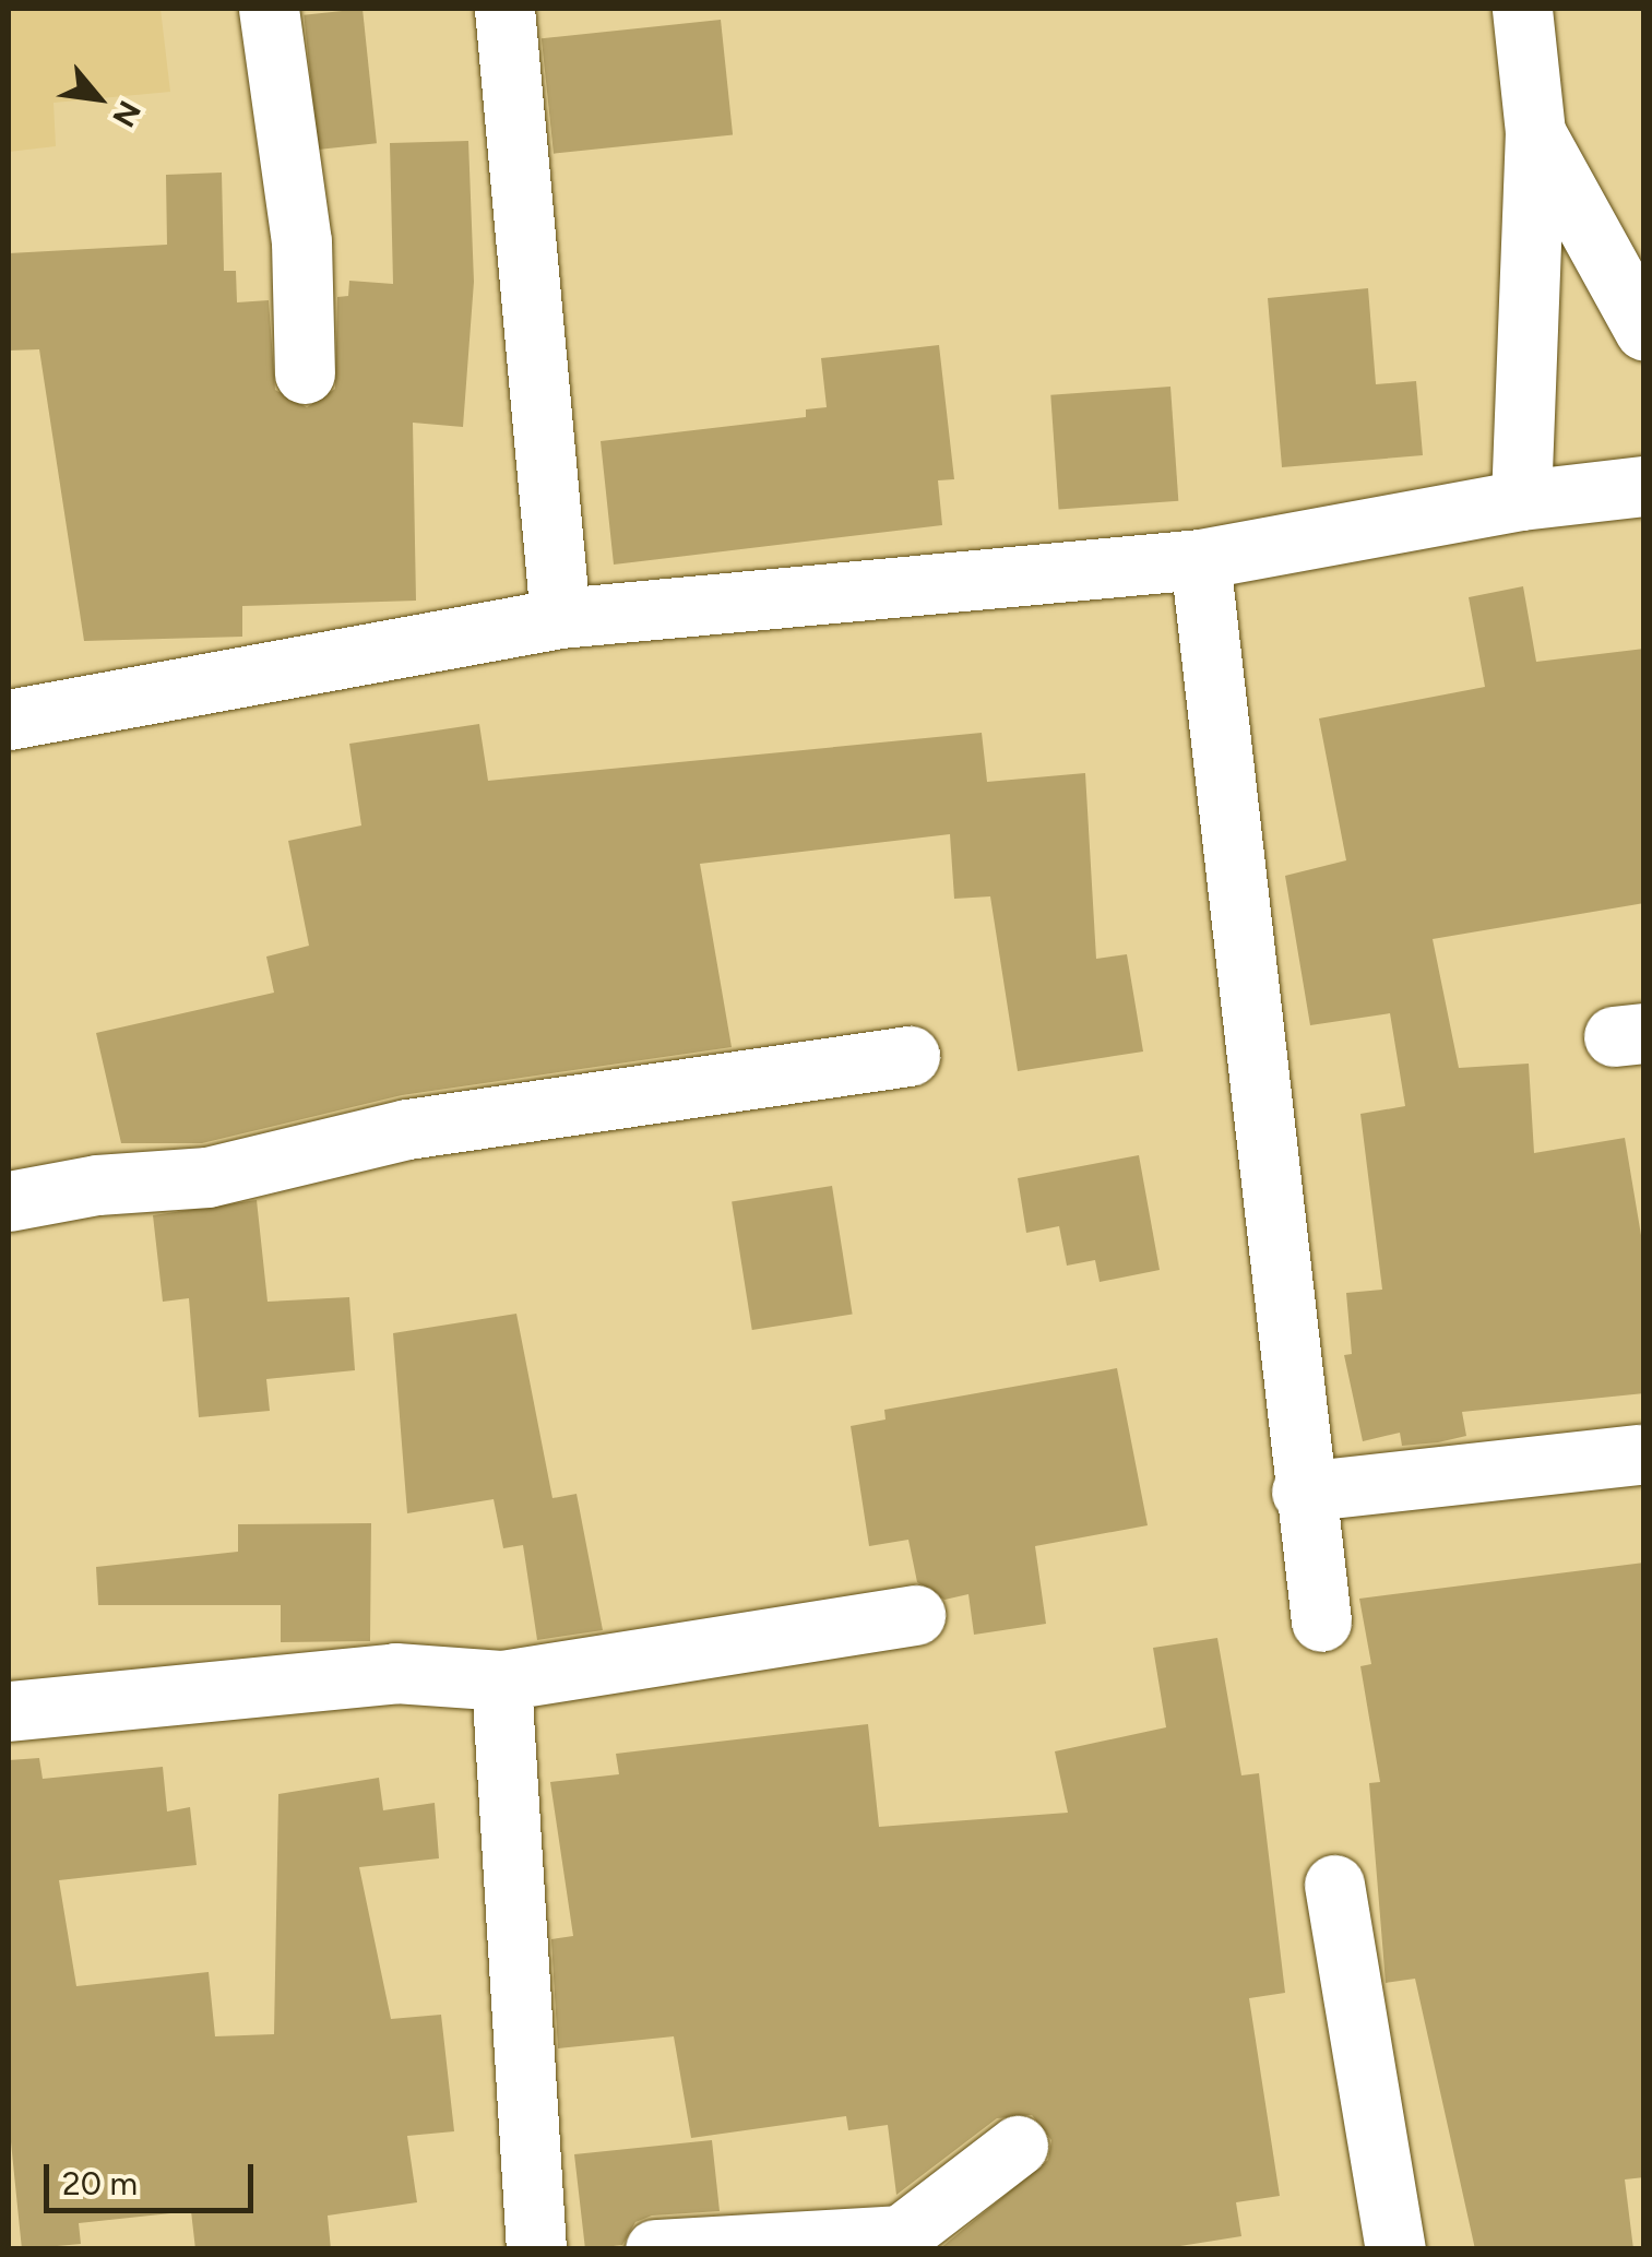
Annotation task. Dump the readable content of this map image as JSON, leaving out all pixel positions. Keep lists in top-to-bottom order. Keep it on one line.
{"scale_bar":"20 m","north":"bottom right"}
